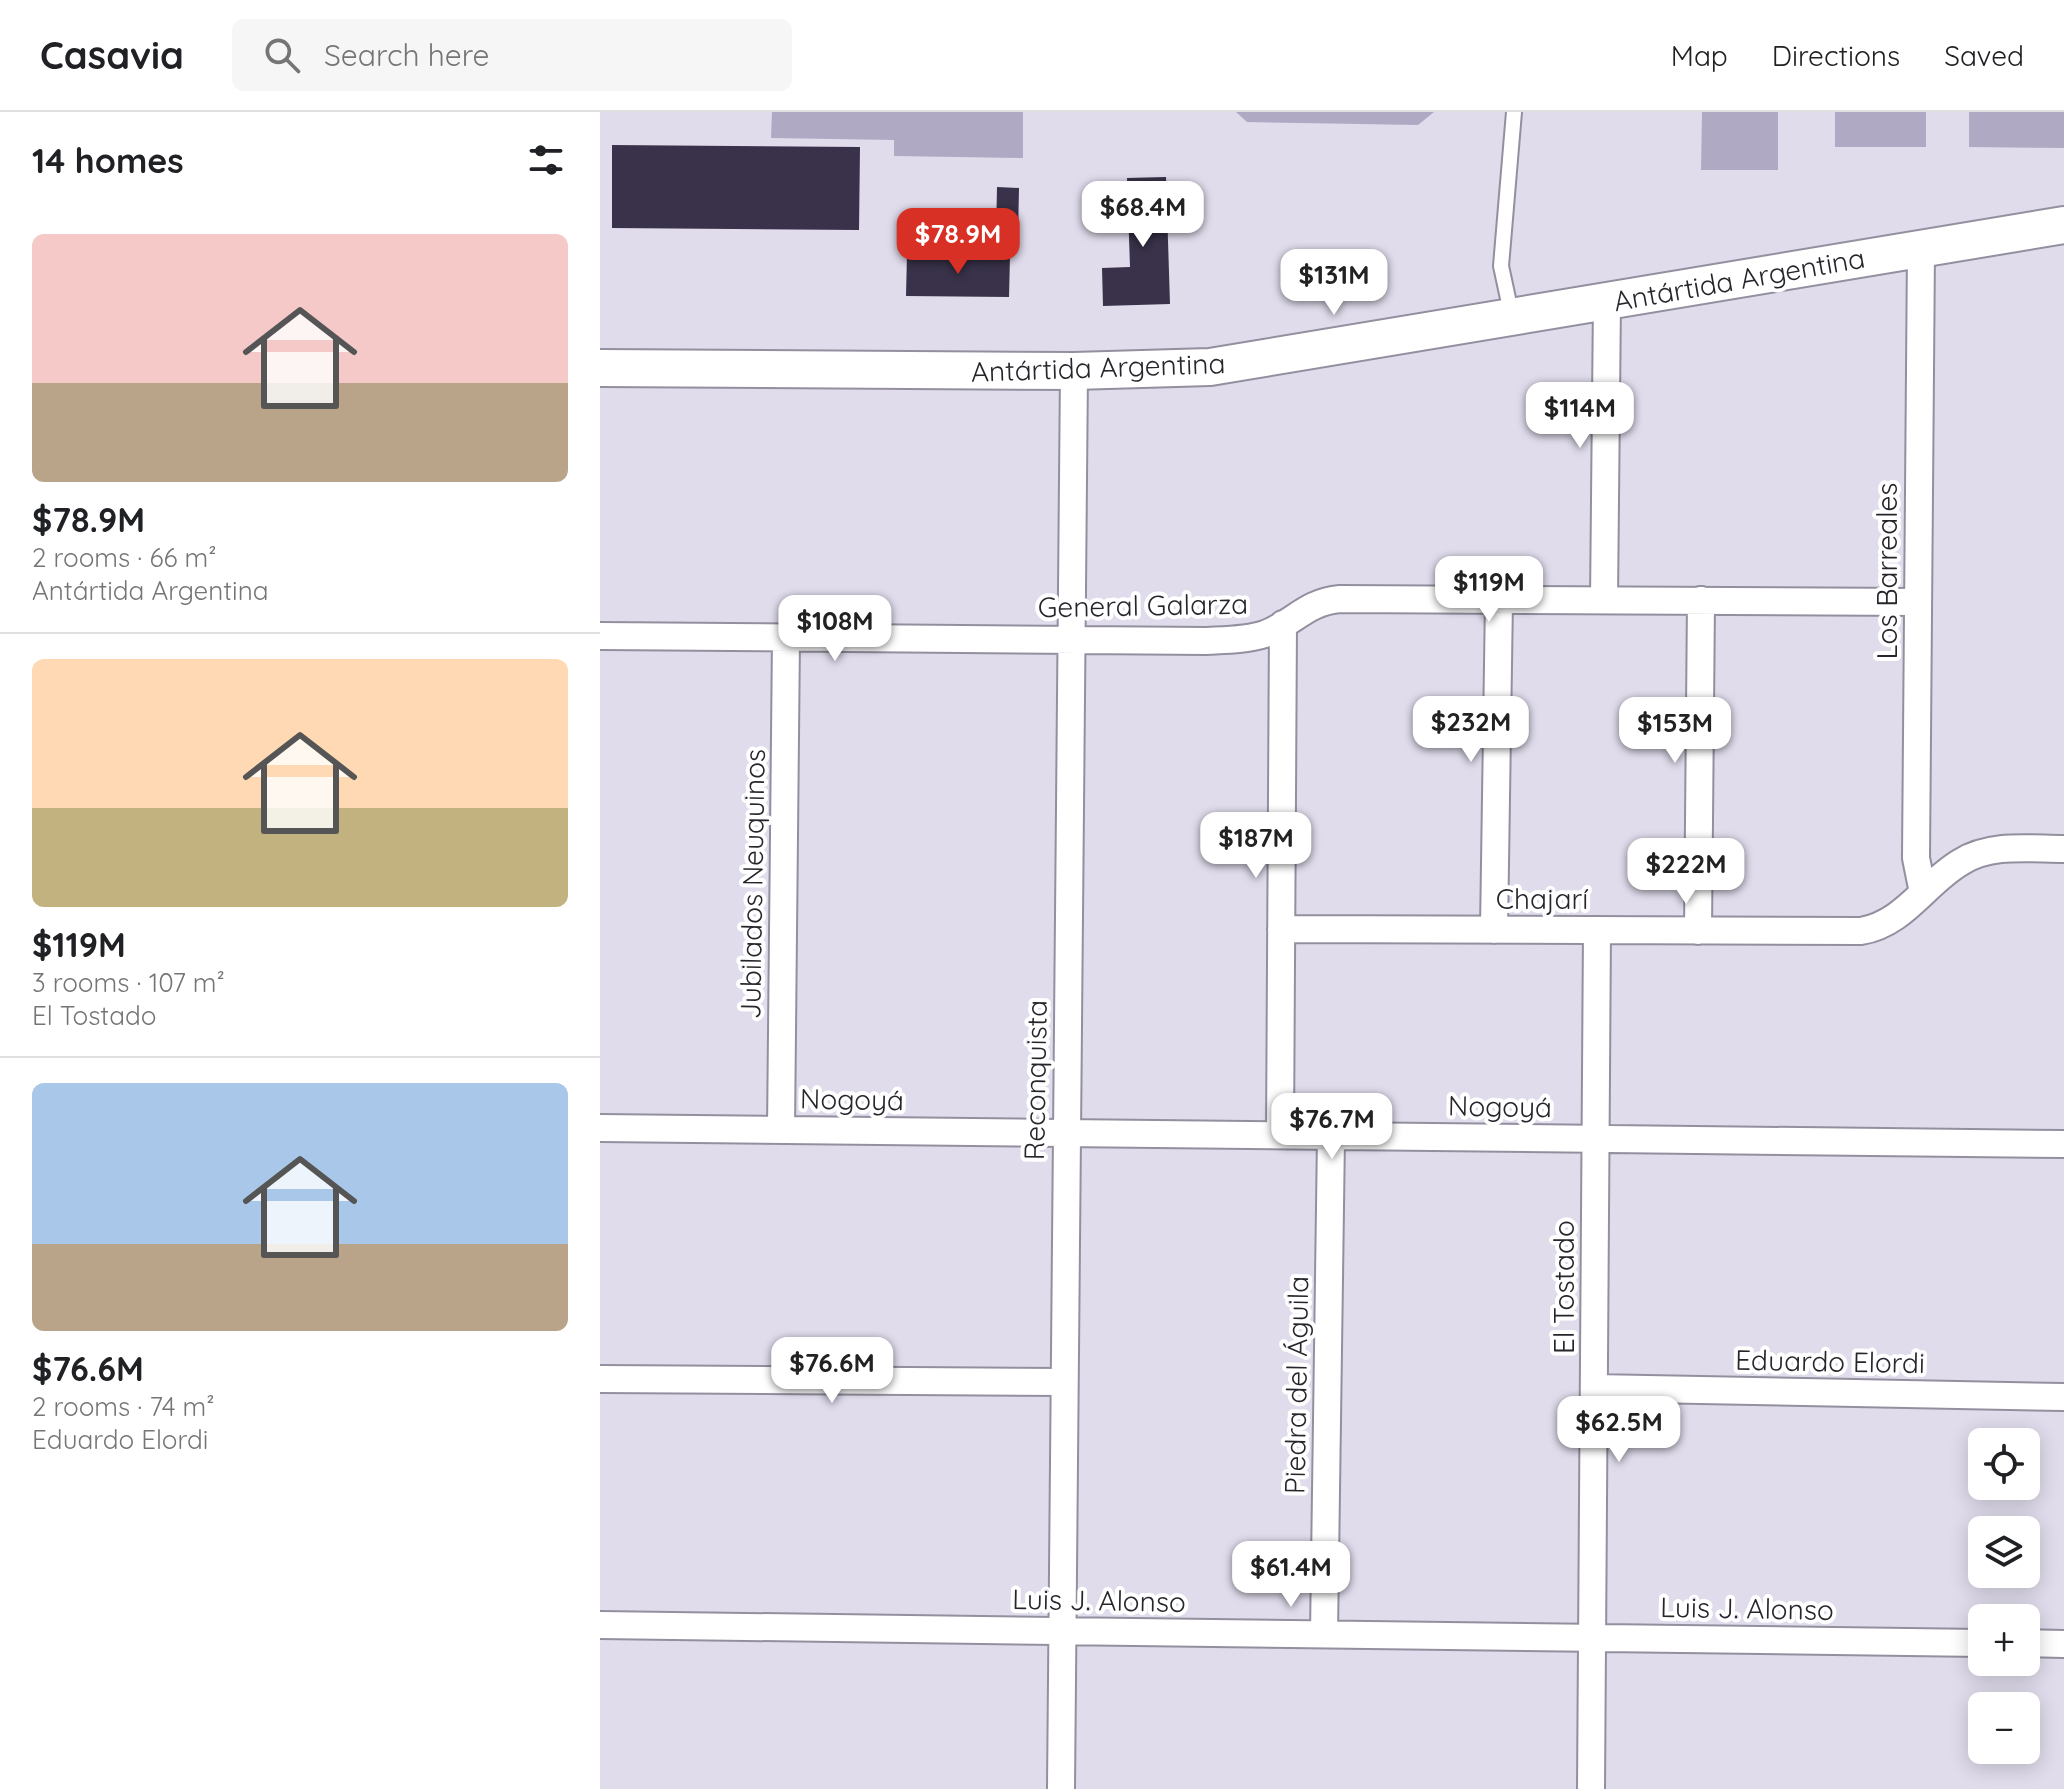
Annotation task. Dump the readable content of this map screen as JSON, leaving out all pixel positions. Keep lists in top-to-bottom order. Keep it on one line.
{"streets":{"main road":["Antártida Argentina"],"street":["Los Barreales","General Galarza","Jubilados Neuquinos","Chajarí","Reconquista","Nogoyá","El Tostado","Eduardo Elordi","Piedra del Águila","Luis J. Alonso"]},"crossings":[["Antártida Argentina","Los Barreales"],["Antártida Argentina","Reconquista"],["Los Barreales","General Galarza"],["Los Barreales","Chajarí"],["General Galarza","Jubilados Neuquinos"],["General Galarza","Reconquista"],["Jubilados Neuquinos","Nogoyá"],["Chajarí","El Tostado"],["Reconquista","Nogoyá"],["Reconquista","Luis J. Alonso"],["Nogoyá","El Tostado"],["Nogoyá","Piedra del Águila"],["El Tostado","Eduardo Elordi"],["El Tostado","Luis J. Alonso"],["Piedra del Águila","Luis J. Alonso"]],"page":{"header":"Casavia","search":"Search here","nav":["Map","Directions","Saved"],"heading":"14 homes","price":["$68.4M","$78.9M","$131M","$114M","$119M","$108M","$232M","$153M","$187M","$222M","$76.7M","$76.6M","$62.5M","$61.4M"],"list":[{"name":"$78.9M","note":"2 rooms · 66 m² · Antártida Argentina"},{"name":"$119M","note":"3 rooms · 107 m² · El Tostado"},{"name":"$76.6M","note":"2 rooms · 74 m² · Eduardo Elordi"}],"map_buttons":["+","−"]}}
